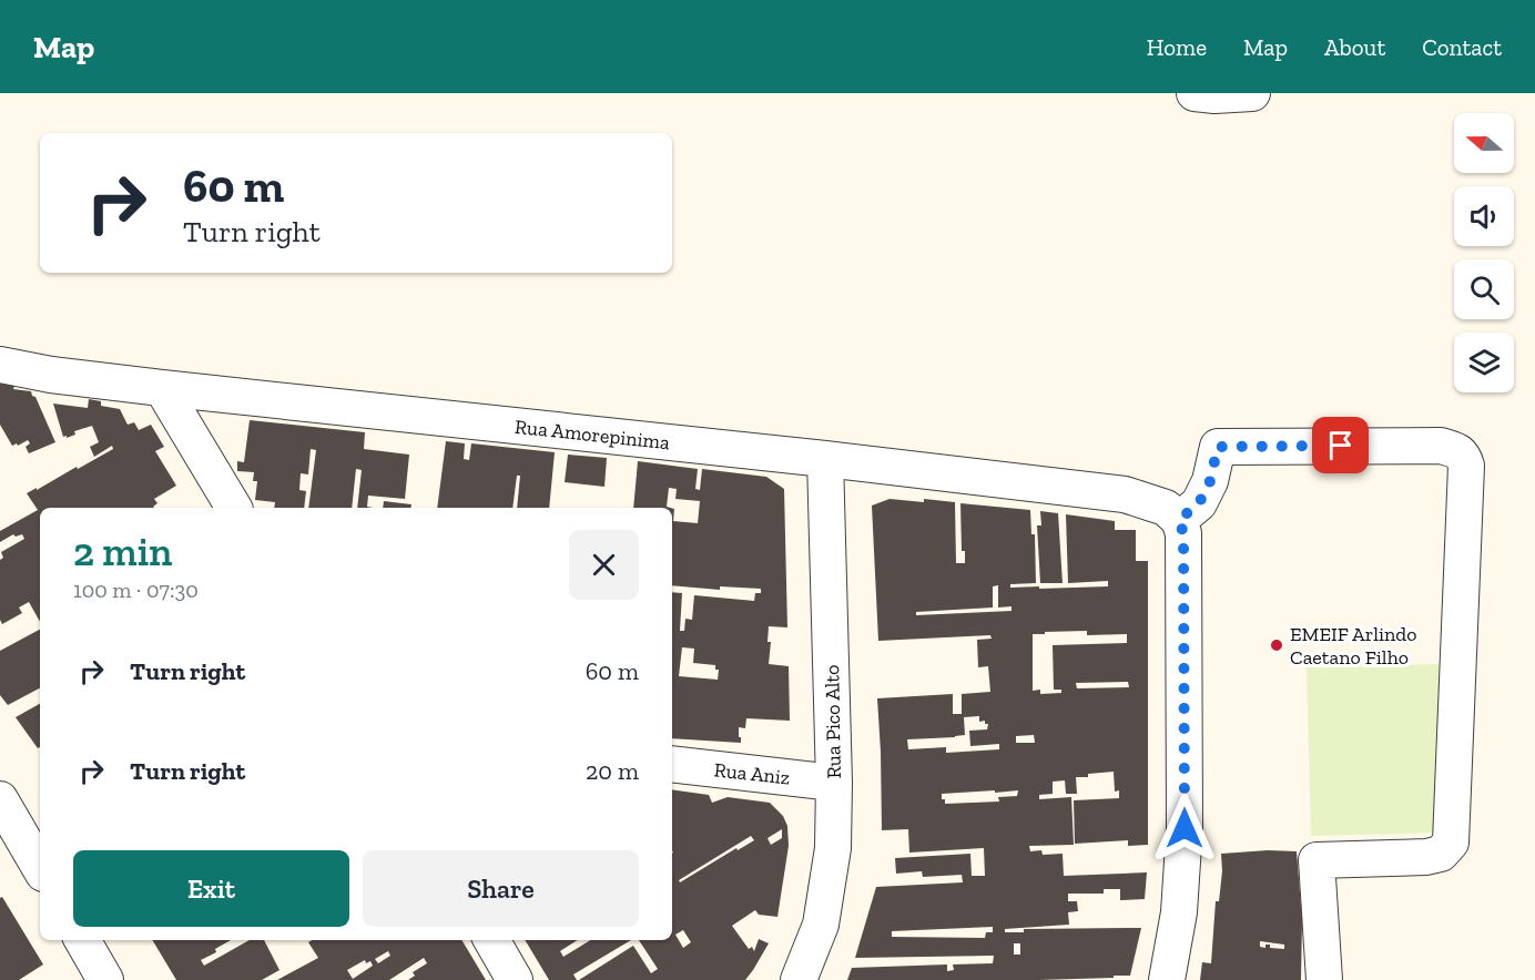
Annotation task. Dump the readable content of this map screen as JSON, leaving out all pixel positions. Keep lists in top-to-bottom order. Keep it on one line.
{"streets":{"street":["Rua Amorepinima","Rua Pico Alto","Rua Aniz"]},"crossings":[["Rua Amorepinima","Rua Pico Alto"],["Rua Pico Alto","Rua Aniz"]],"places":["EMEIF Arlindo Caetano Filho"],"north":"left","page":{"header":"Map","nav":["Home","Map","About","Contact"],"turn":["60 m","Turn right"],"heading":["2 min","100 m · 07:30"],"list":[{"name":"Turn right","value":"60 m"},{"name":"Turn right","value":"20 m"}],"buttons":["Exit","Share"]}}
